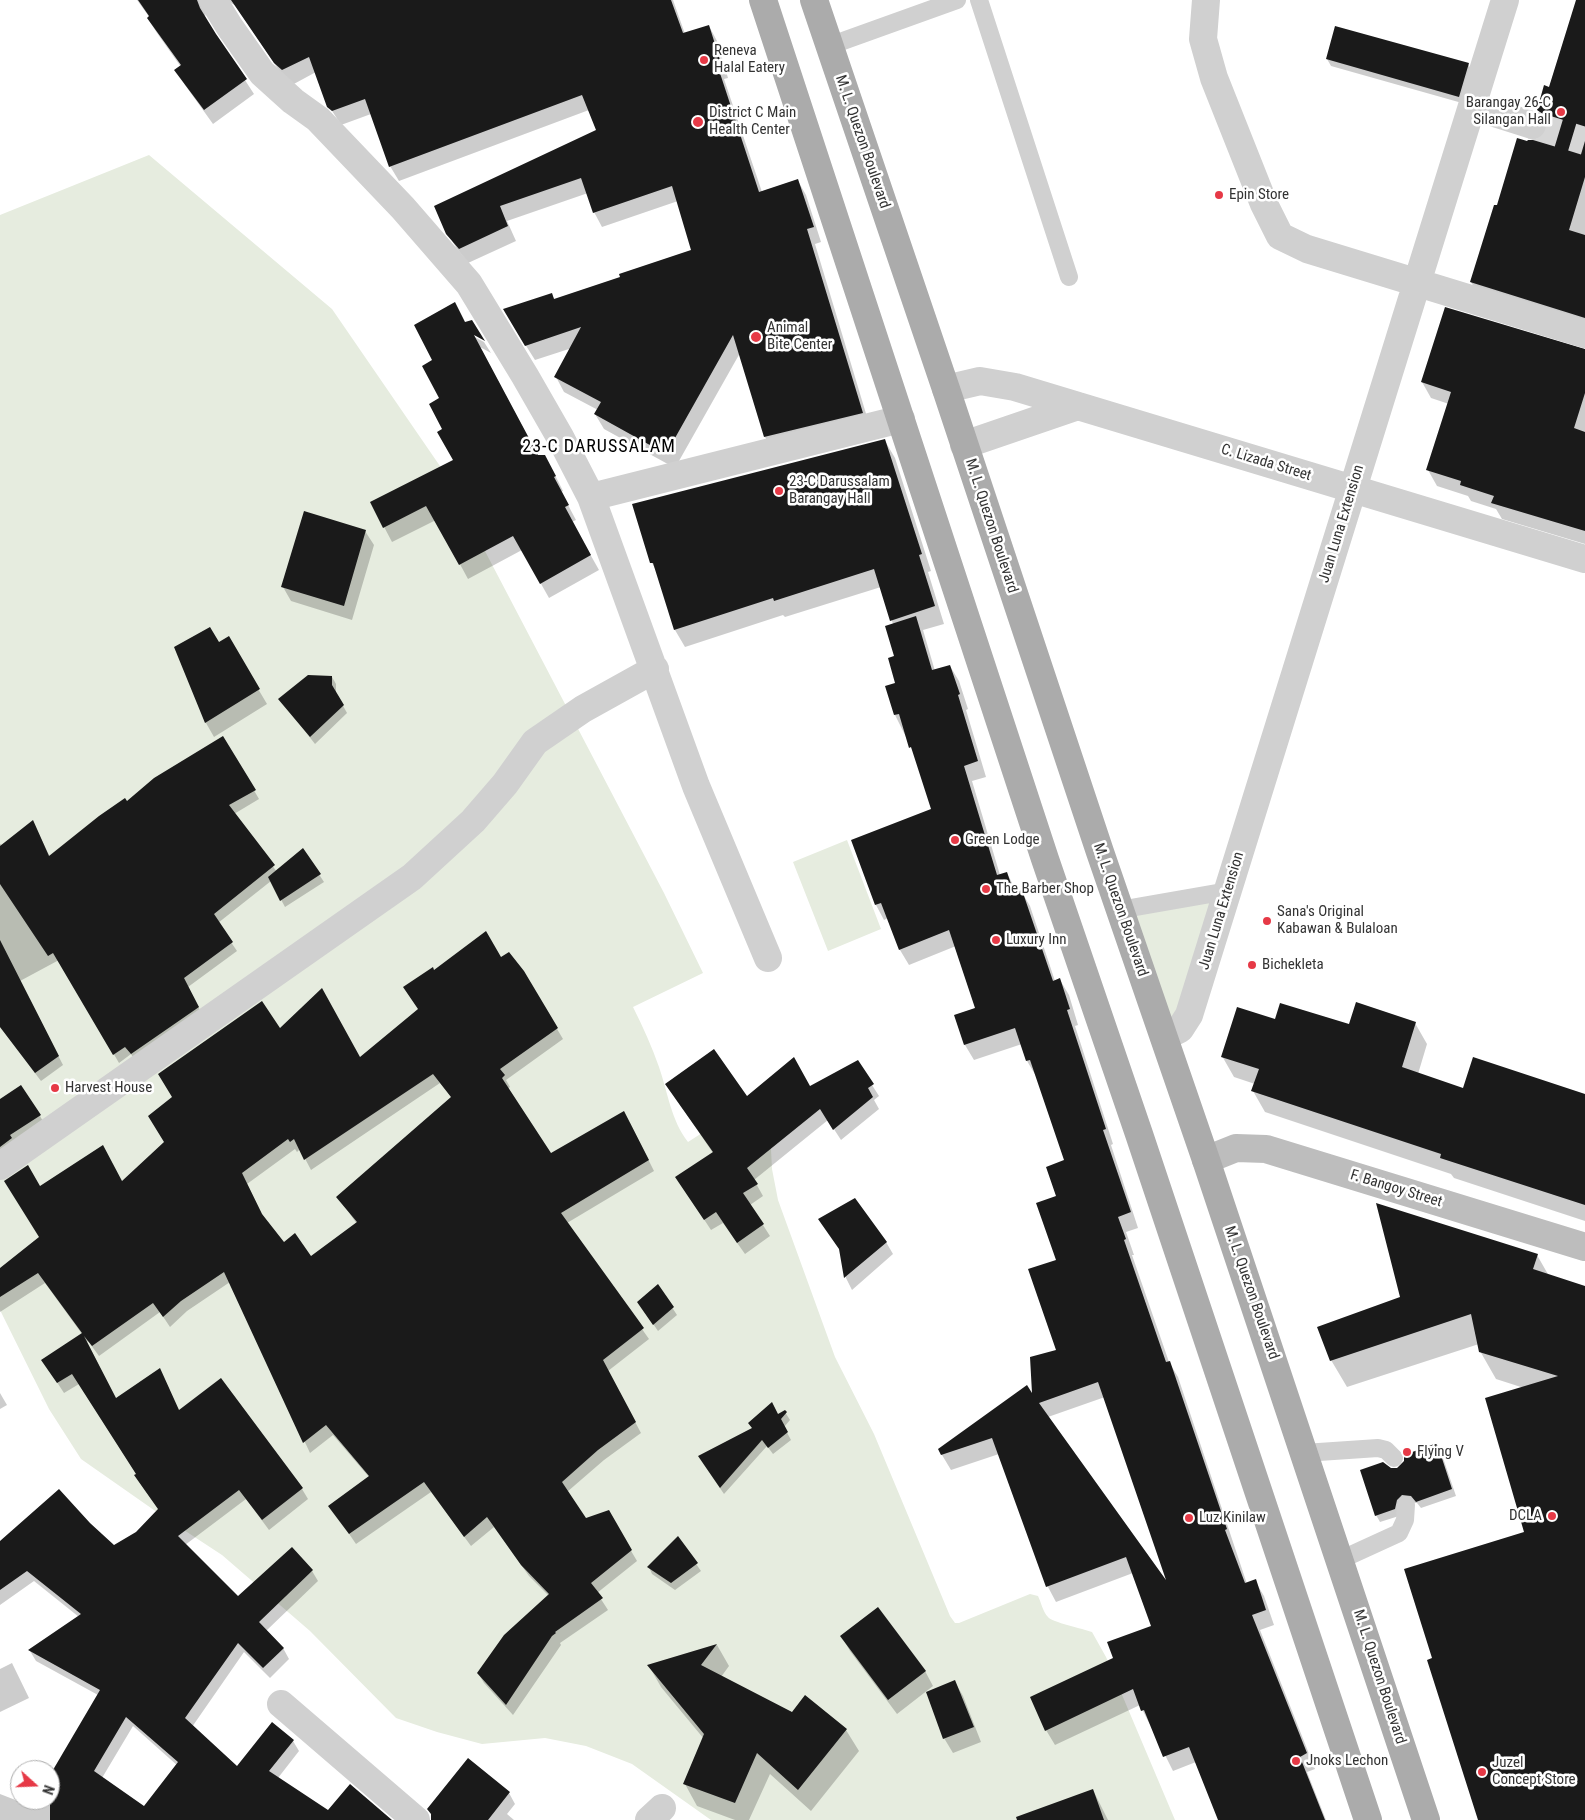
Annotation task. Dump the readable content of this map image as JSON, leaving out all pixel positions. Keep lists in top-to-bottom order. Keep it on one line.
{"streets":{"main road":["M. L. Quezon Boulevard"],"street":["C. Lizada Street","Juan Luna Extension","F. Bangoy Street"]},"crossings":[["M. L. Quezon Boulevard","C. Lizada Street"],["M. L. Quezon Boulevard","Juan Luna Extension"],["M. L. Quezon Boulevard","F. Bangoy Street"],["C. Lizada Street","Juan Luna Extension"]],"districts":["23-C DARUSSALAM"],"places":["Reneva Halal Eatery","Barangay 26-C Silangan Hall","District C Main Health Center","Epin Store","Animal Bite Center","23-C Darussalam Barangay Hall","Green Lodge","The Barber Shop","Sana's Original Kabawan & Bulaloan","Luxury Inn","Bichekleta","Harvest House","Flying V","DCLA","Luz Kinilaw","Jnoks Lechon","Juzel Concept Store"],"north":"right"}
